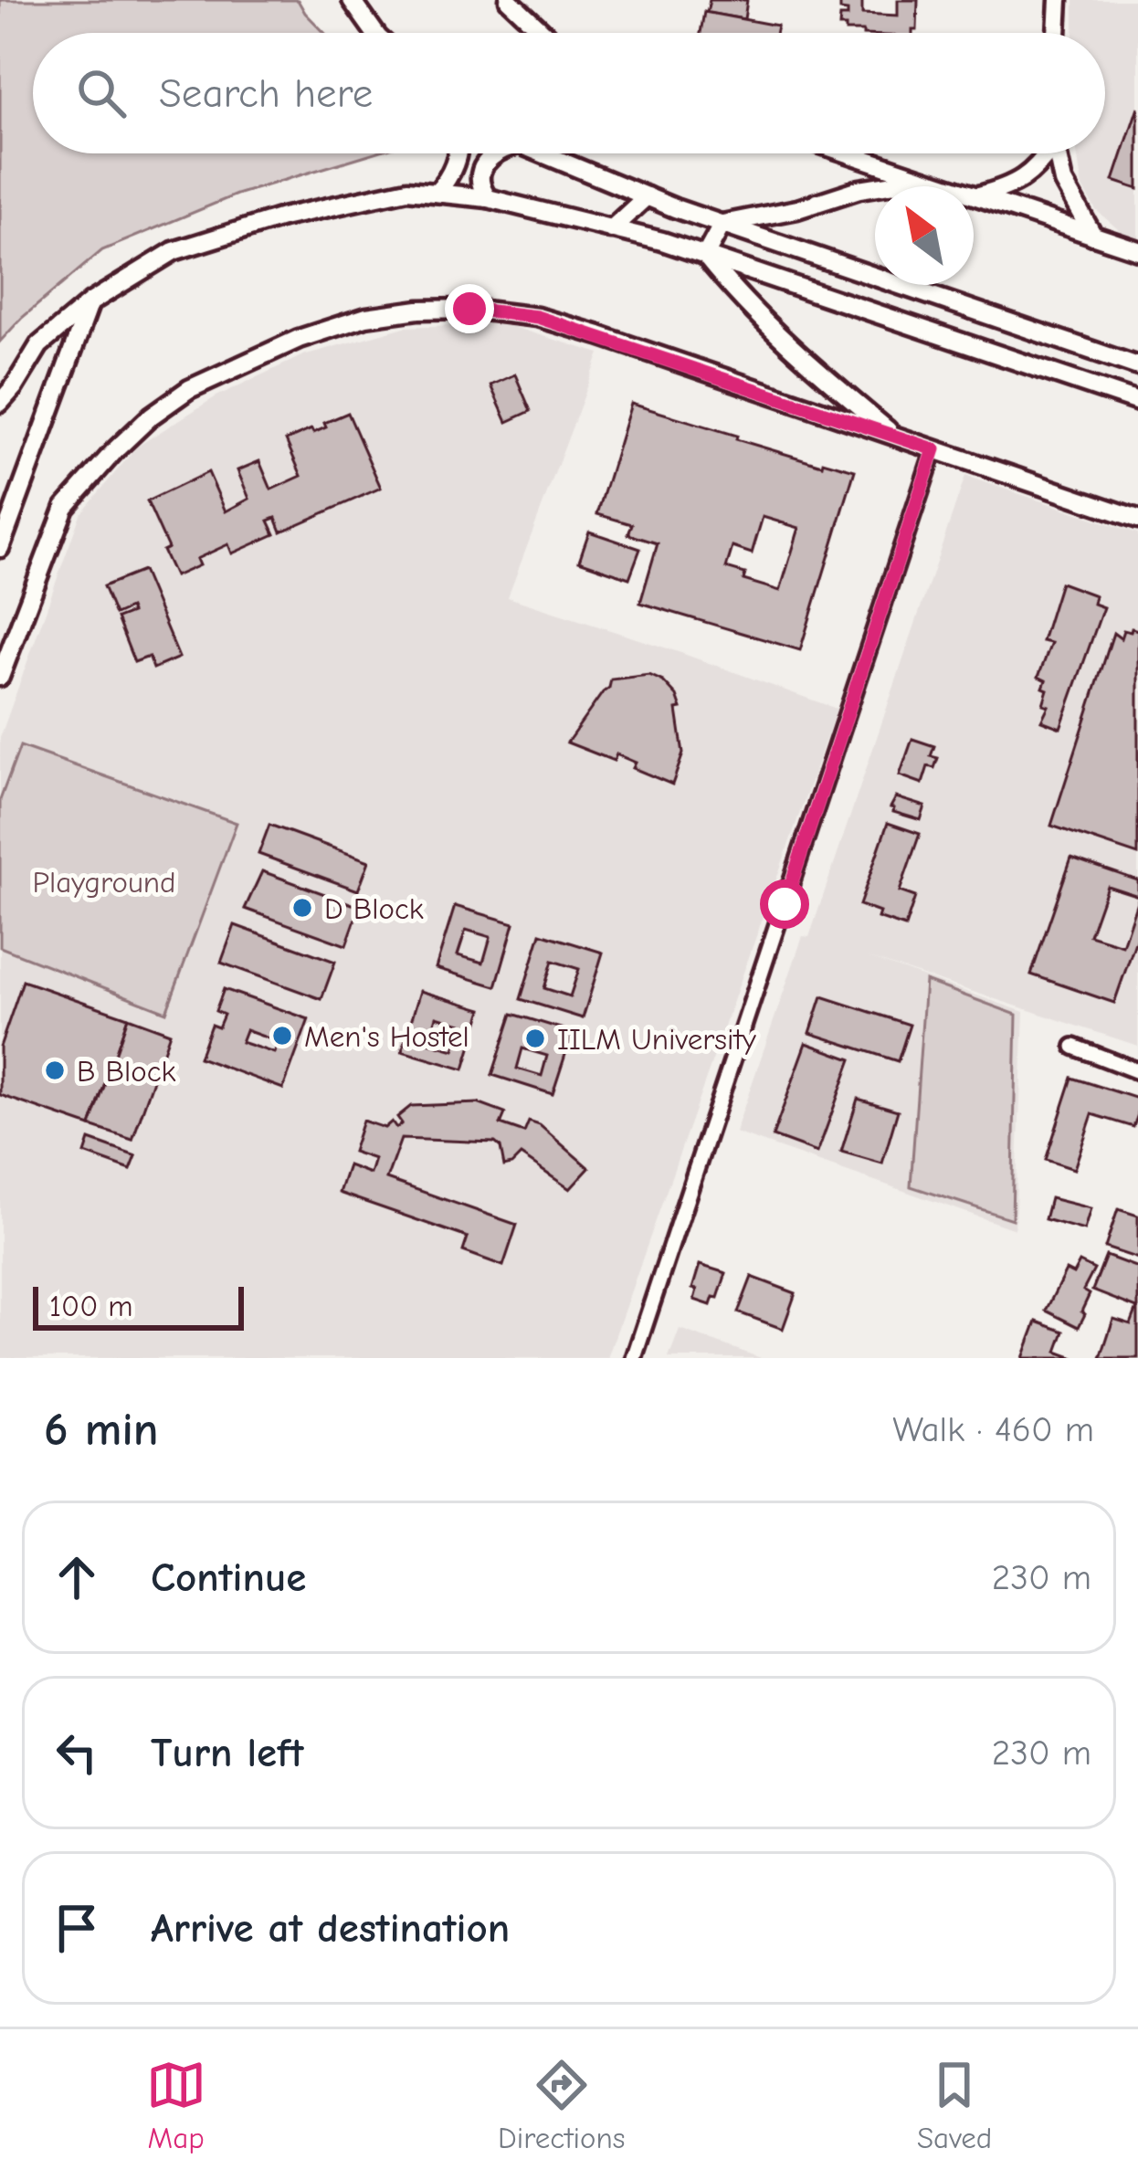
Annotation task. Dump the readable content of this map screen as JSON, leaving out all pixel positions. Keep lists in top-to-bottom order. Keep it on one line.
{"parks":["Playground"],"places":["D Block","Men's Hostel","IILM University","B Block"],"scale_bar":"100 m","north":"top left","page":{"search":"Search here","scale":"100 m","heading":["6 min","Walk · 460 m"],"list":[["Continue","230 m"],["Turn left","230 m"],"Arrive at destination"],"nav":["Map","Directions","Saved"]}}
